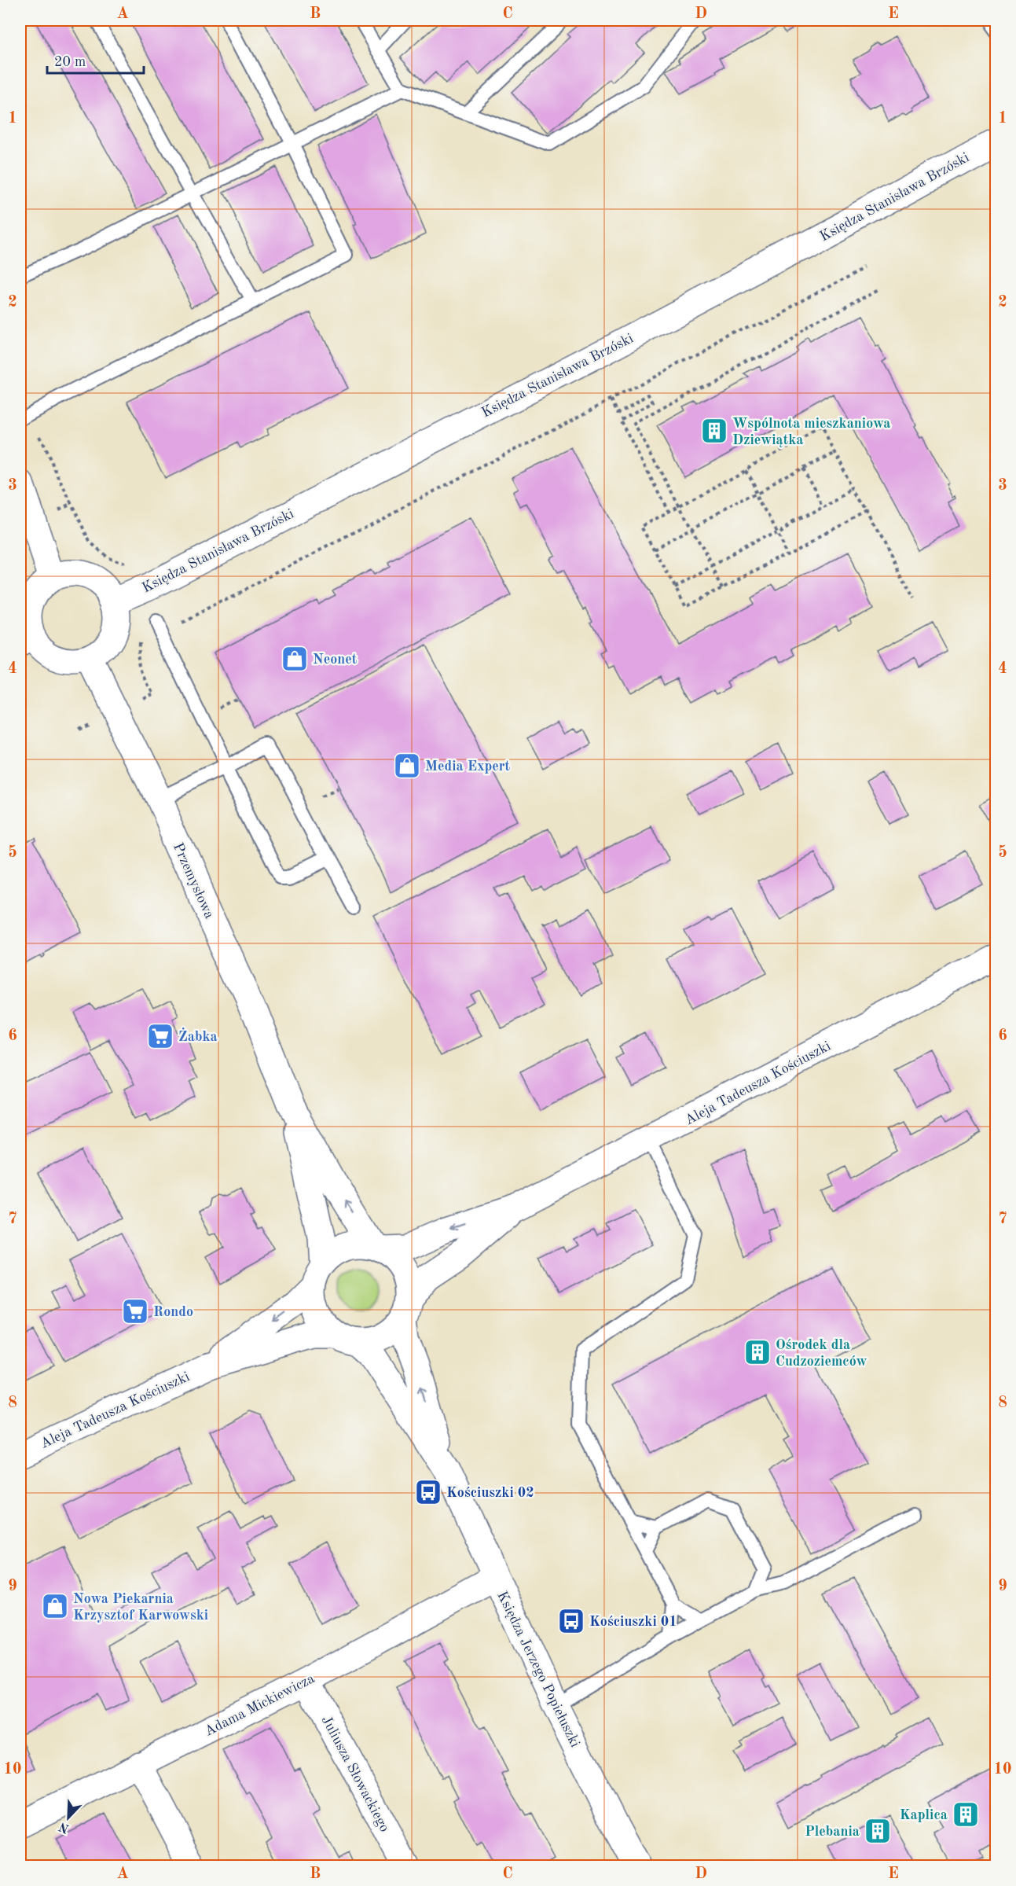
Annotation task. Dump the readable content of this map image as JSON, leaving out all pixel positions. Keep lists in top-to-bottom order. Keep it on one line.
{"streets":{"street":["Księdza Stanisława Brzóski","Przemysłowa","Aleja Tadeusza Kościuszki","Księdza Jerzego Popiełuszki","Adama Mickiewicza","Juliusza Słowackiego"]},"crossings":[["Księdza Stanisława Brzóski","Przemysłowa"],["Aleja Tadeusza Kościuszki","Księdza Jerzego Popiełuszki"],["Księdza Jerzego Popiełuszki","Adama Mickiewicza"],["Adama Mickiewicza","Juliusza Słowackiego"]],"places":{"building":["Wspólnota mieszkaniowa Dziewiątka","Ośrodek dla Cudzoziemców","Kaplica","Plebania"],"shop":["Neonet","Media Expert","Nowa Piekarnia Krzysztof Karwowski"],"supermarket":["Żabka","Rondo"],"bus stop":["Kościuszki 02","Kościuszki 01"]},"scale_bar":"20 m","north":"bottom left","grid":{"columns":["A","B","C","D","E"],"rows":["1","2","3","4","5","6","7","8","9","10"]}}
